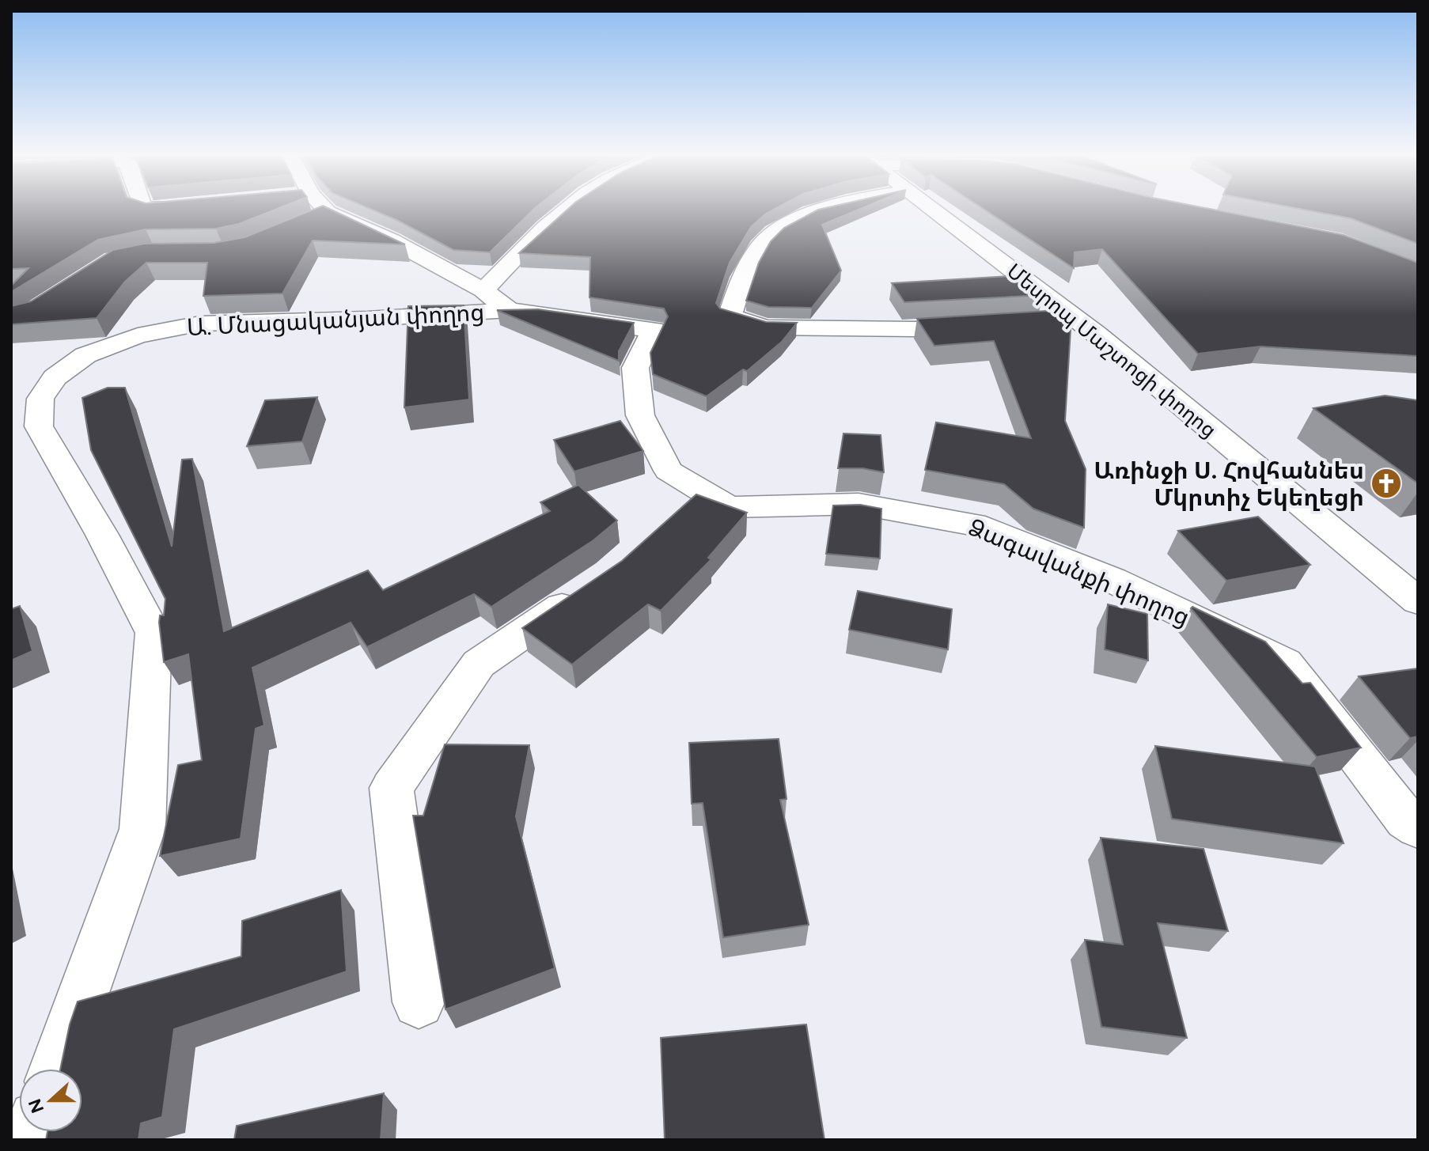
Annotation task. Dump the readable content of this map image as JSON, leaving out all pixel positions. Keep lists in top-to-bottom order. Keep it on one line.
{"streets":{"street":["Ա. Մնացականյան փողոց","Մեսրոպ Մաշտոցի փողոց","Ձագավանքի փողոց"]},"crossings":[["Ա. Մնացականյան փողոց","Ձագավանքի փողոց"]],"places":{"church":["Առինջի Ս. Հովհաննես Մկրտիչ Եկեղեցի"]},"north":"left"}
